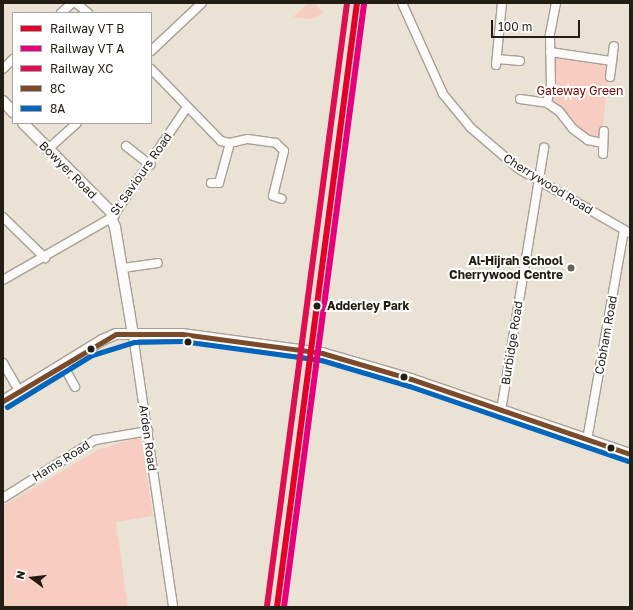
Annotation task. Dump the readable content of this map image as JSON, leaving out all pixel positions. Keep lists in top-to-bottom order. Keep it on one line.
{"streets":{"main road":["Bowyer Road","Arden Road"],"street":["St Saviours Road","Cherrywood Road","Cobham Road","Burbidge Road","Hams Road"]},"crossings":[["Bowyer Road","St Saviours Road"],["Bowyer Road","Arden Road"],["St Saviours Road","Arden Road"],["Cherrywood Road","Cobham Road"],["Cherrywood Road","Burbidge Road"],["Arden Road","Hams Road"]],"parks":["Gateway Green"],"places":["Al-Hijrah School Cherrywood Centre","Adderley Park"],"lines":["rail line XC","transit line 8C","transit line 8A"],"legend":["Railway VT B","Railway VT A","Railway XC","8C","8A"],"scale_bar":"100 m","north":"left"}
